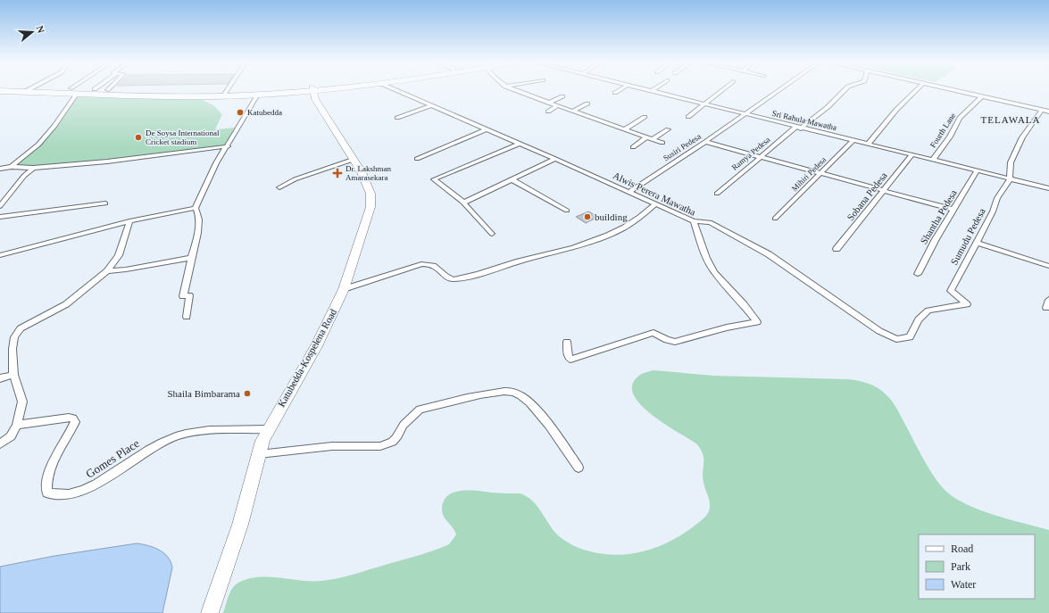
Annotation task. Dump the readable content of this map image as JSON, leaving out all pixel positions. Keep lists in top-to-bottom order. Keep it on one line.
{"streets":{"main road":["Katubedda-Kospelena Road"],"street":["Sri Rahula Mawatha","Fourth Lane","Susiri Pedesa","Ramya Pedesa","Mihiri Pedesa","Alwis Perera Mawatha","Sobana Pedesa","Shantha Pedesa","Sumudu Pedesa","Gomes Place"]},"crossings":[["Sri Rahula Mawatha","Fourth Lane"],["Sri Rahula Mawatha","Susiri Pedesa"],["Sri Rahula Mawatha","Ramya Pedesa"],["Sri Rahula Mawatha","Mihiri Pedesa"],["Sri Rahula Mawatha","Sobana Pedesa"],["Sri Rahula Mawatha","Shantha Pedesa"],["Sri Rahula Mawatha","Sumudu Pedesa"],["Susiri Pedesa","Alwis Perera Mawatha"],["Alwis Perera Mawatha","Sumudu Pedesa"],["Katubedda-Kospelena Road","Gomes Place"]],"districts":["TELAWALA"],"places":{"other":["Katubedda","De Soysa International Cricket stadium","building","Shaila Bimbarama"],"health":["Dr. Lakshman Amarasekara"]},"legend":["Road","Park","Water"],"north":"right"}
